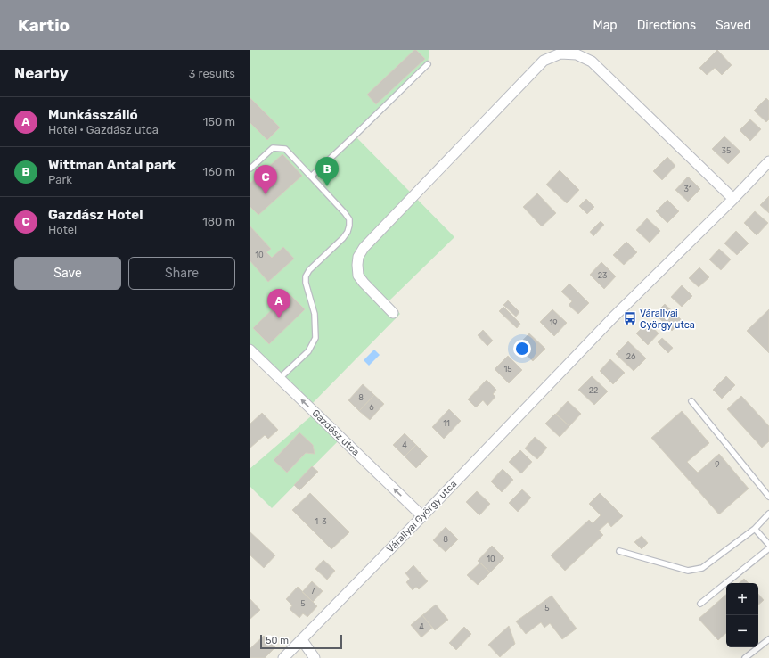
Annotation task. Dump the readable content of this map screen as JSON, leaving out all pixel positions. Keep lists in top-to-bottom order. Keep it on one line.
{"streets":{"street":["Gazdász utca","Várallyai György utca"]},"crossings":[["Gazdász utca","Várallyai György utca"]],"one_way":["Gazdász utca"],"places":{"bus stop":["Várallyai György utca"]},"house_numbers":["35","31","10","23","19","26","15","22","8","6","11","4","9","1-3","8","10","7","5","5","4"],"scale_bar":"50 m","page":{"header":"Kartio","nav":["Map","Directions","Saved"],"heading":["Nearby","3 results"],"list":[{"mark":"A","name":"Munkásszálló","note":"Hotel · Gazdász utca","value":"150 m"},{"mark":"B","name":"Wittman Antal park","note":"Park","value":"160 m"},{"mark":"C","name":"Gazdász Hotel","note":"Hotel","value":"180 m"}],"pins":["B","C","A"],"buttons":["Save","Share"],"map_buttons":["+","−"],"scale":"50 m"}}
